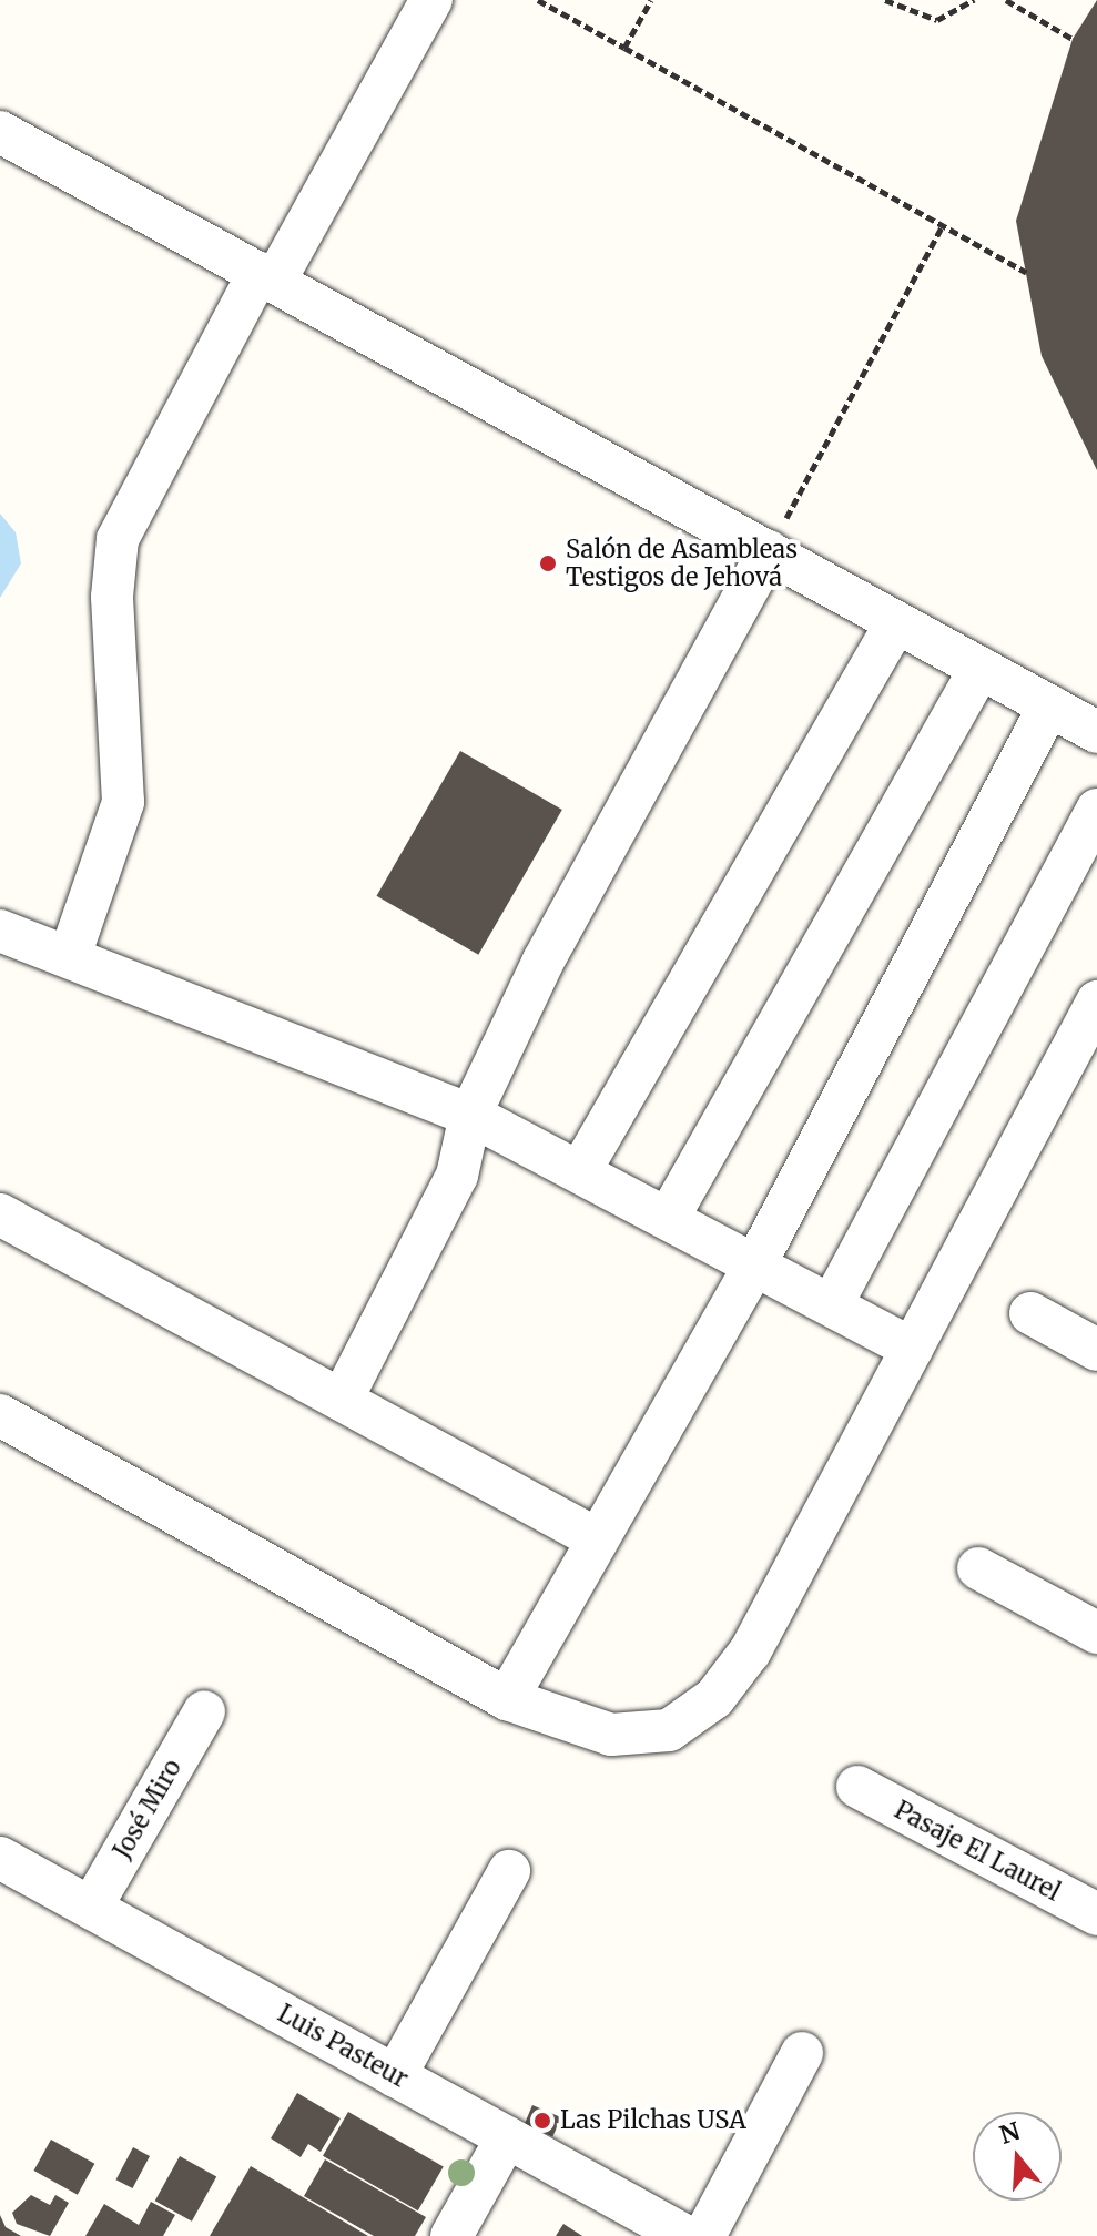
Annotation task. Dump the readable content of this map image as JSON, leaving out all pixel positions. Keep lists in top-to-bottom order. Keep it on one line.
{"streets":{"street":["José Miro","Pasaje El Laurel","Luis Pasteur"]},"crossings":[["José Miro","Luis Pasteur"]],"places":["Salón de Asambleas Testigos de Jehová","Las Pilchas USA"],"north":"top"}
